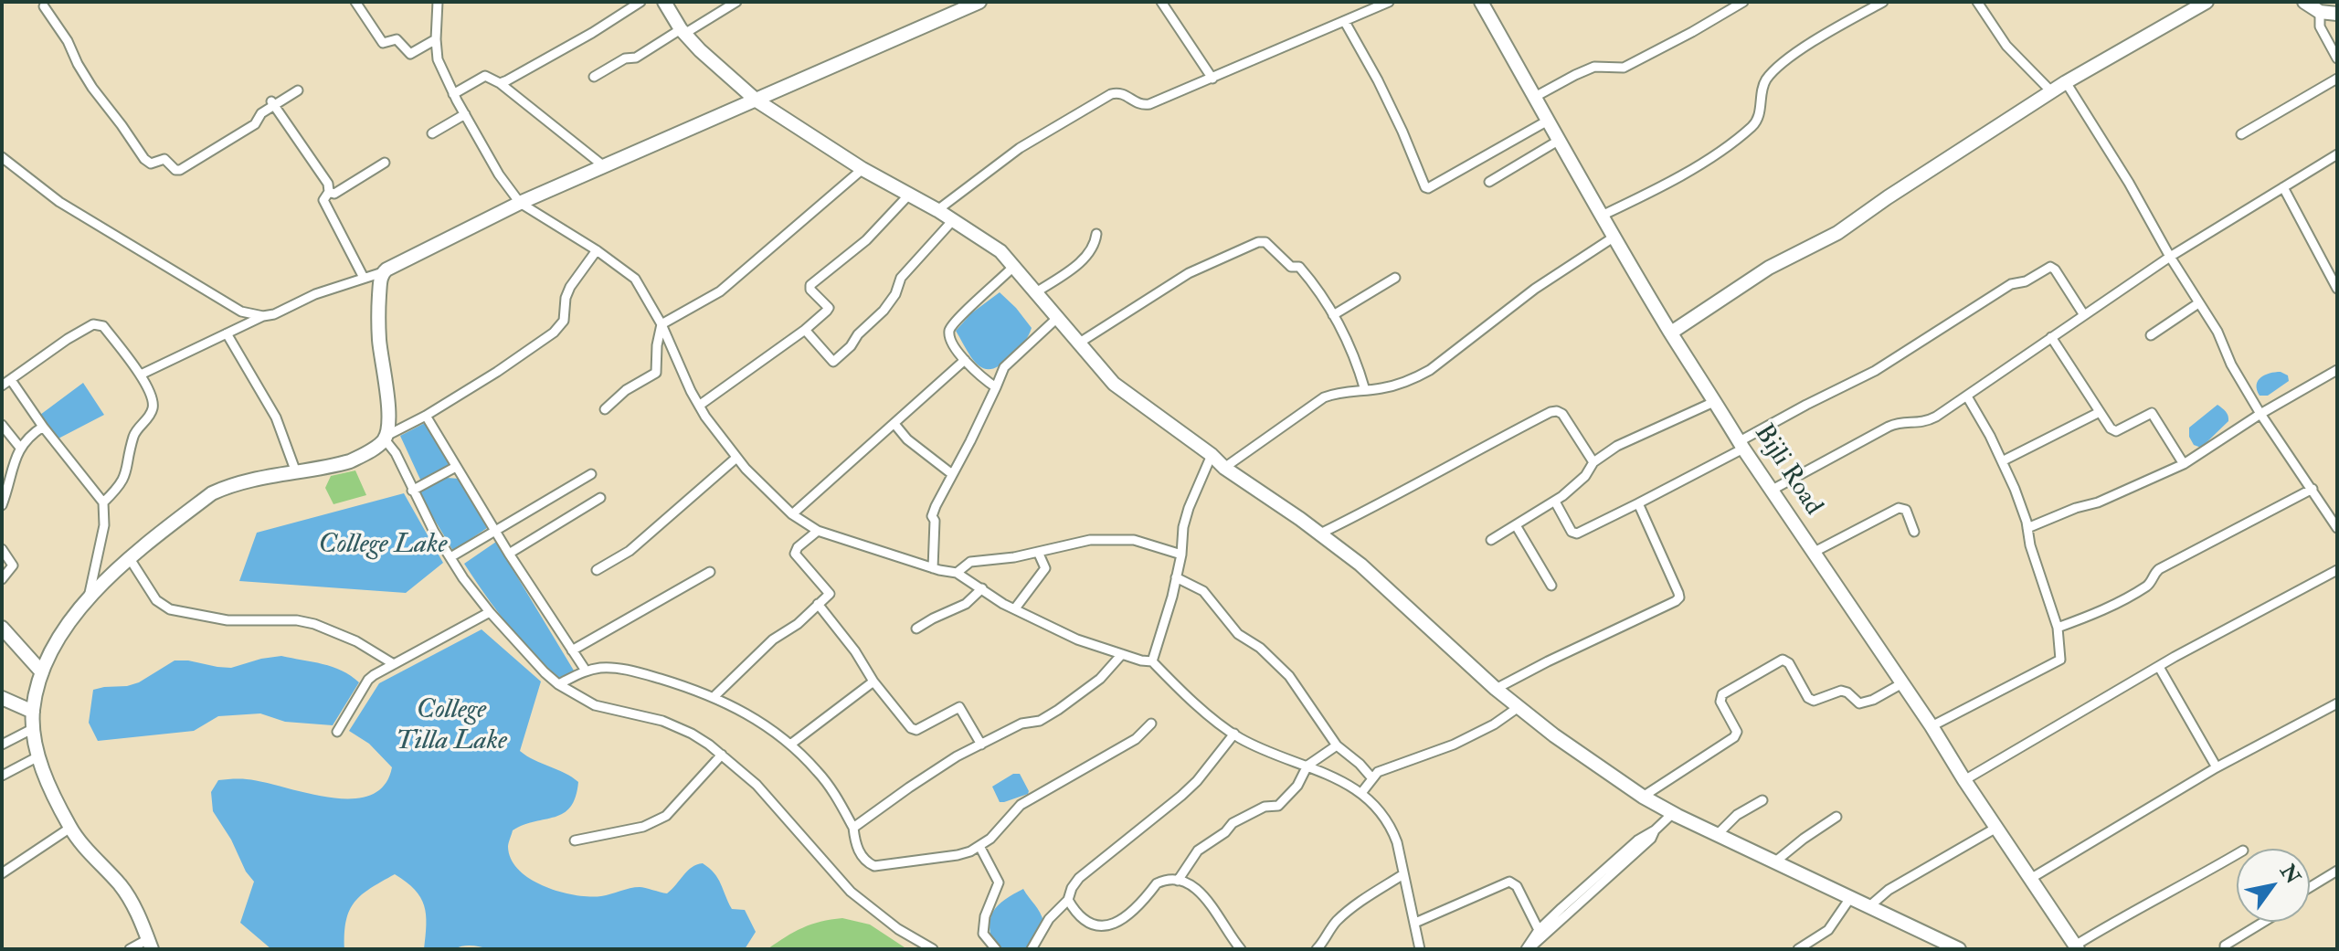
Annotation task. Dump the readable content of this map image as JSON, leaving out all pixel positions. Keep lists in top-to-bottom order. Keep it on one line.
{"streets":{"main road":["Bijli Road"]},"water":["College Lake","College Tilla Lake"],"north":"top right"}
